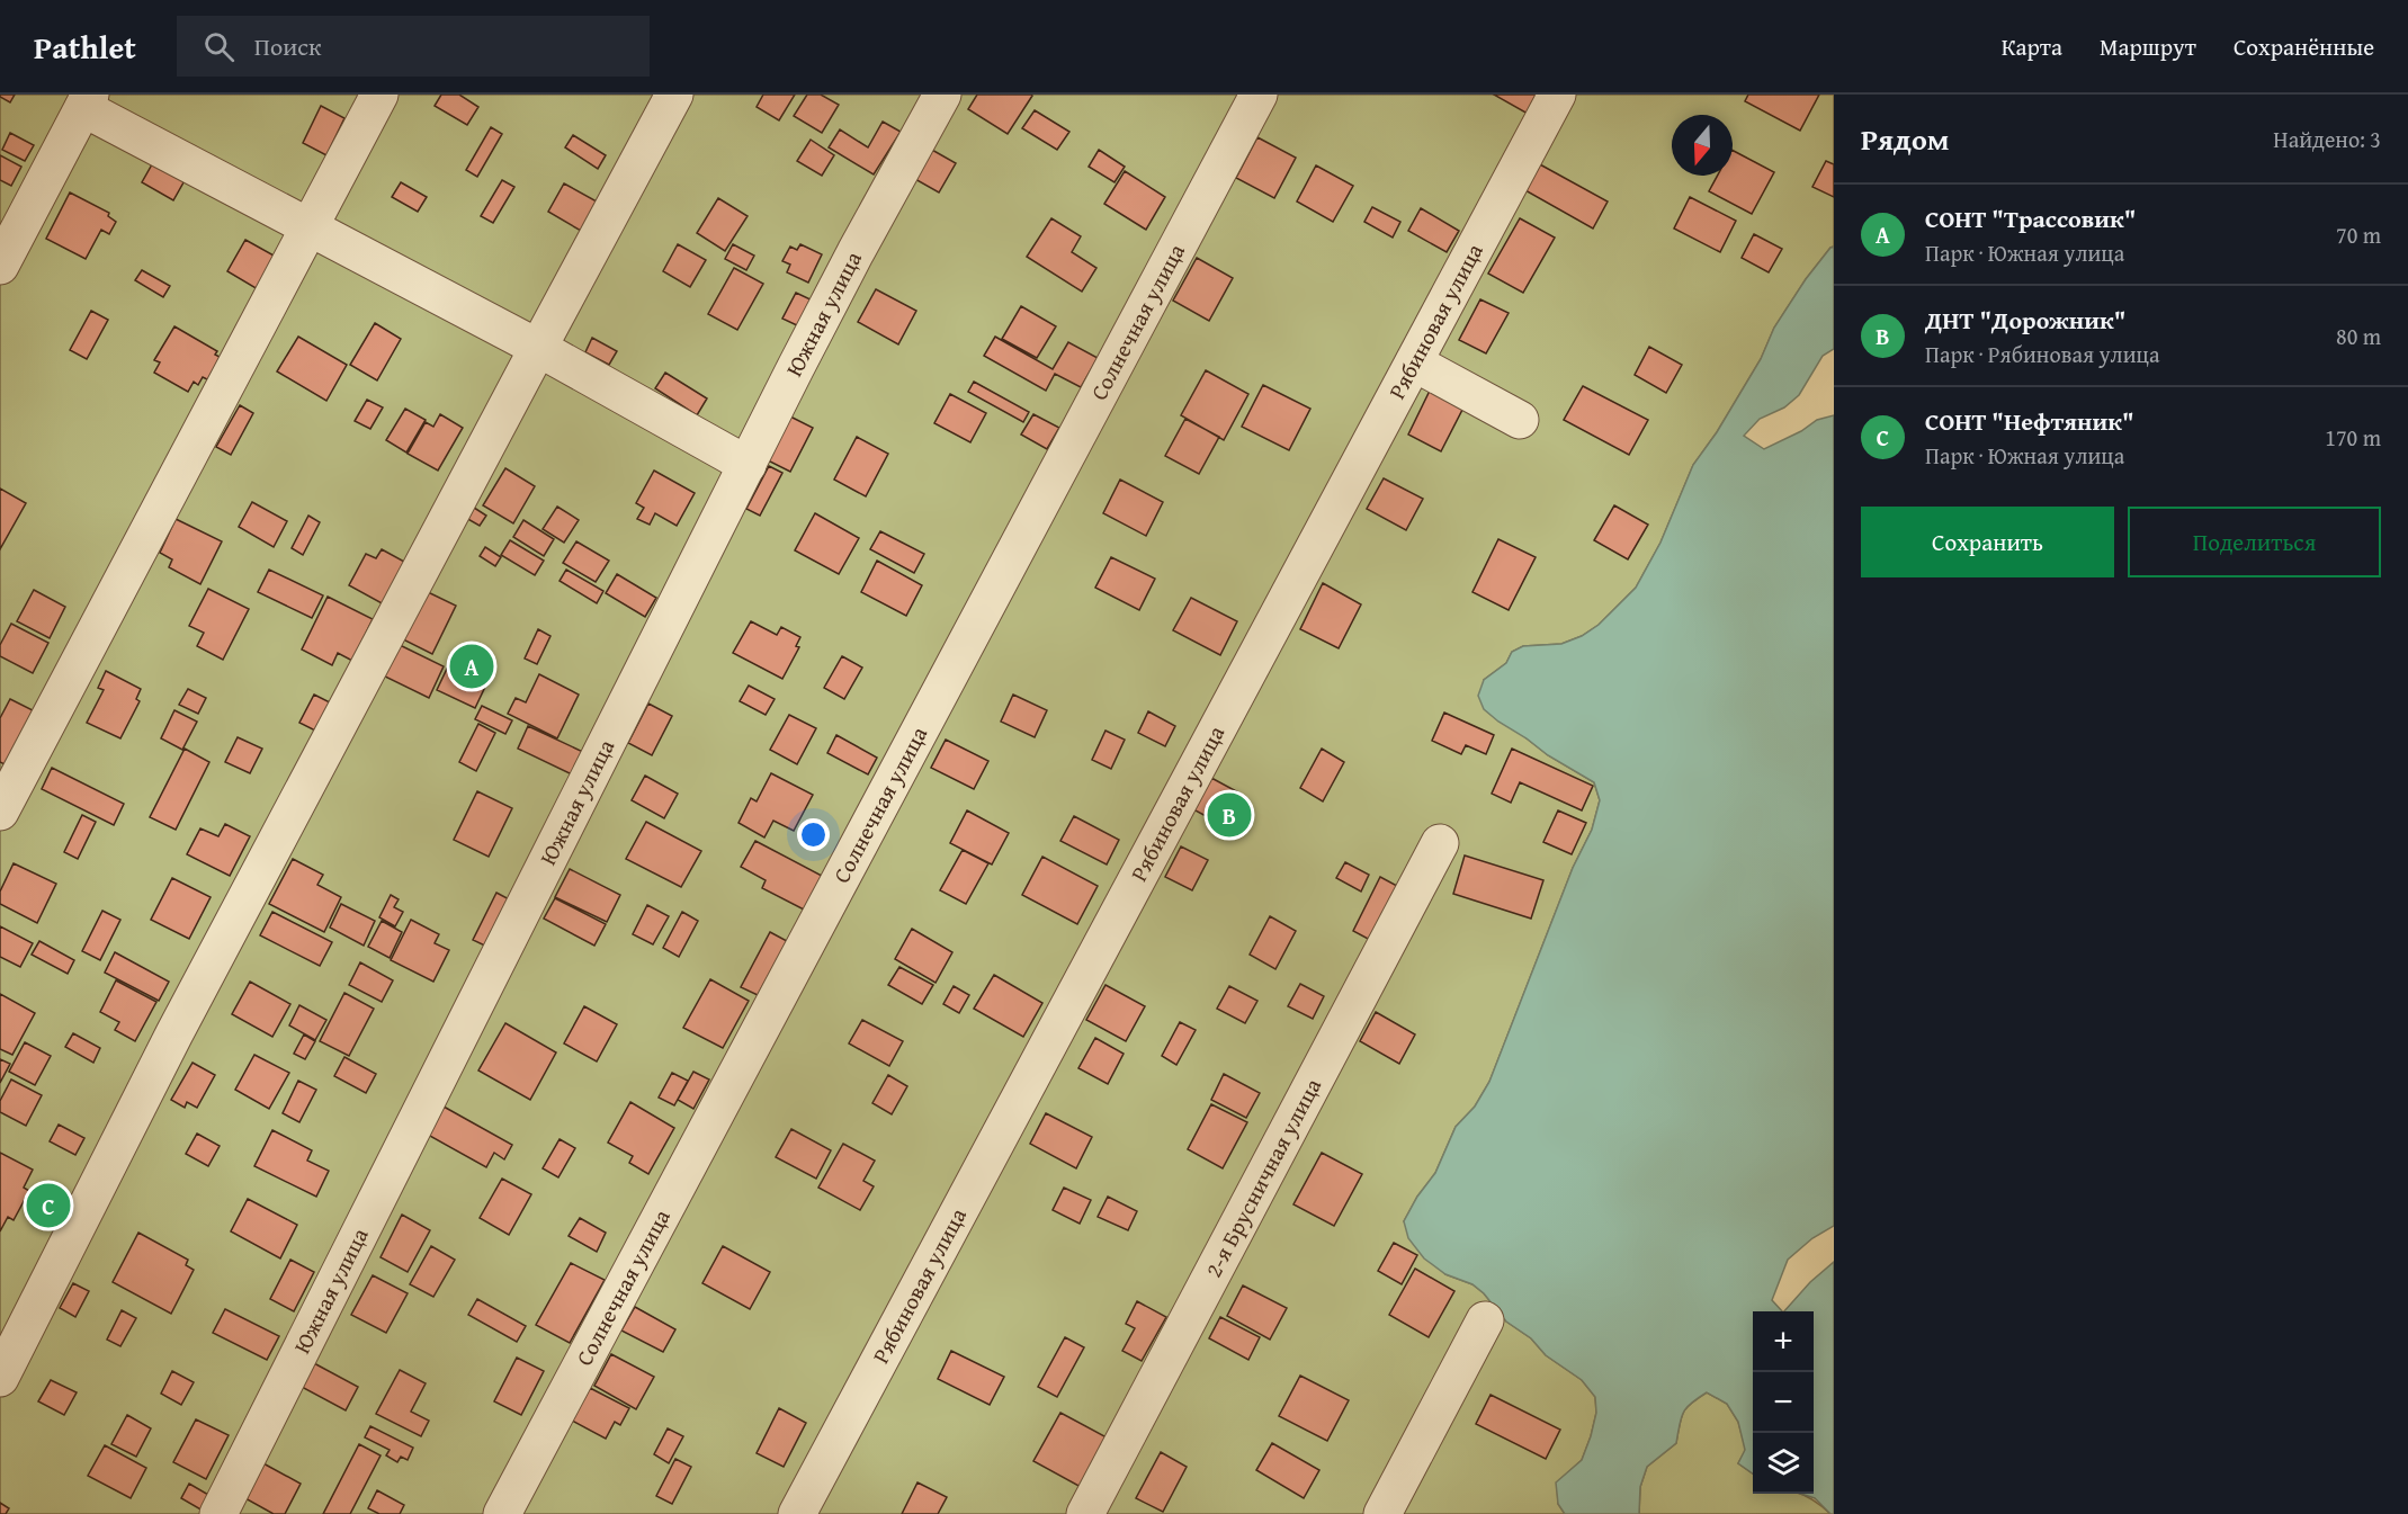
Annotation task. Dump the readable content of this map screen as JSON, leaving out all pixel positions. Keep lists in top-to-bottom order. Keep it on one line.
{"streets":{"street":["Южная улица","Солнечная улица","Рябиновая улица","2-я Брусничная улица"]},"north":"bottom","page":{"header":"Pathlet","search":"Поиск","nav":["Карта","Маршрут","Сохранённые"],"heading":["Рядом","Найдено: 3"],"list":[{"mark":"A","name":"СОНТ \"Трассовик\"","note":"Парк · Южная улица","value":"70 m"},{"mark":"B","name":"ДНТ \"Дорожник\"","note":"Парк · Рябиновая улица","value":"80 m"},{"mark":"C","name":"СОНТ \"Нефтяник\"","note":"Парк · Южная улица","value":"170 m"}],"buttons":["Сохранить","Поделиться"],"pins":["A","B","C"],"map_buttons":["+","−"]}}
